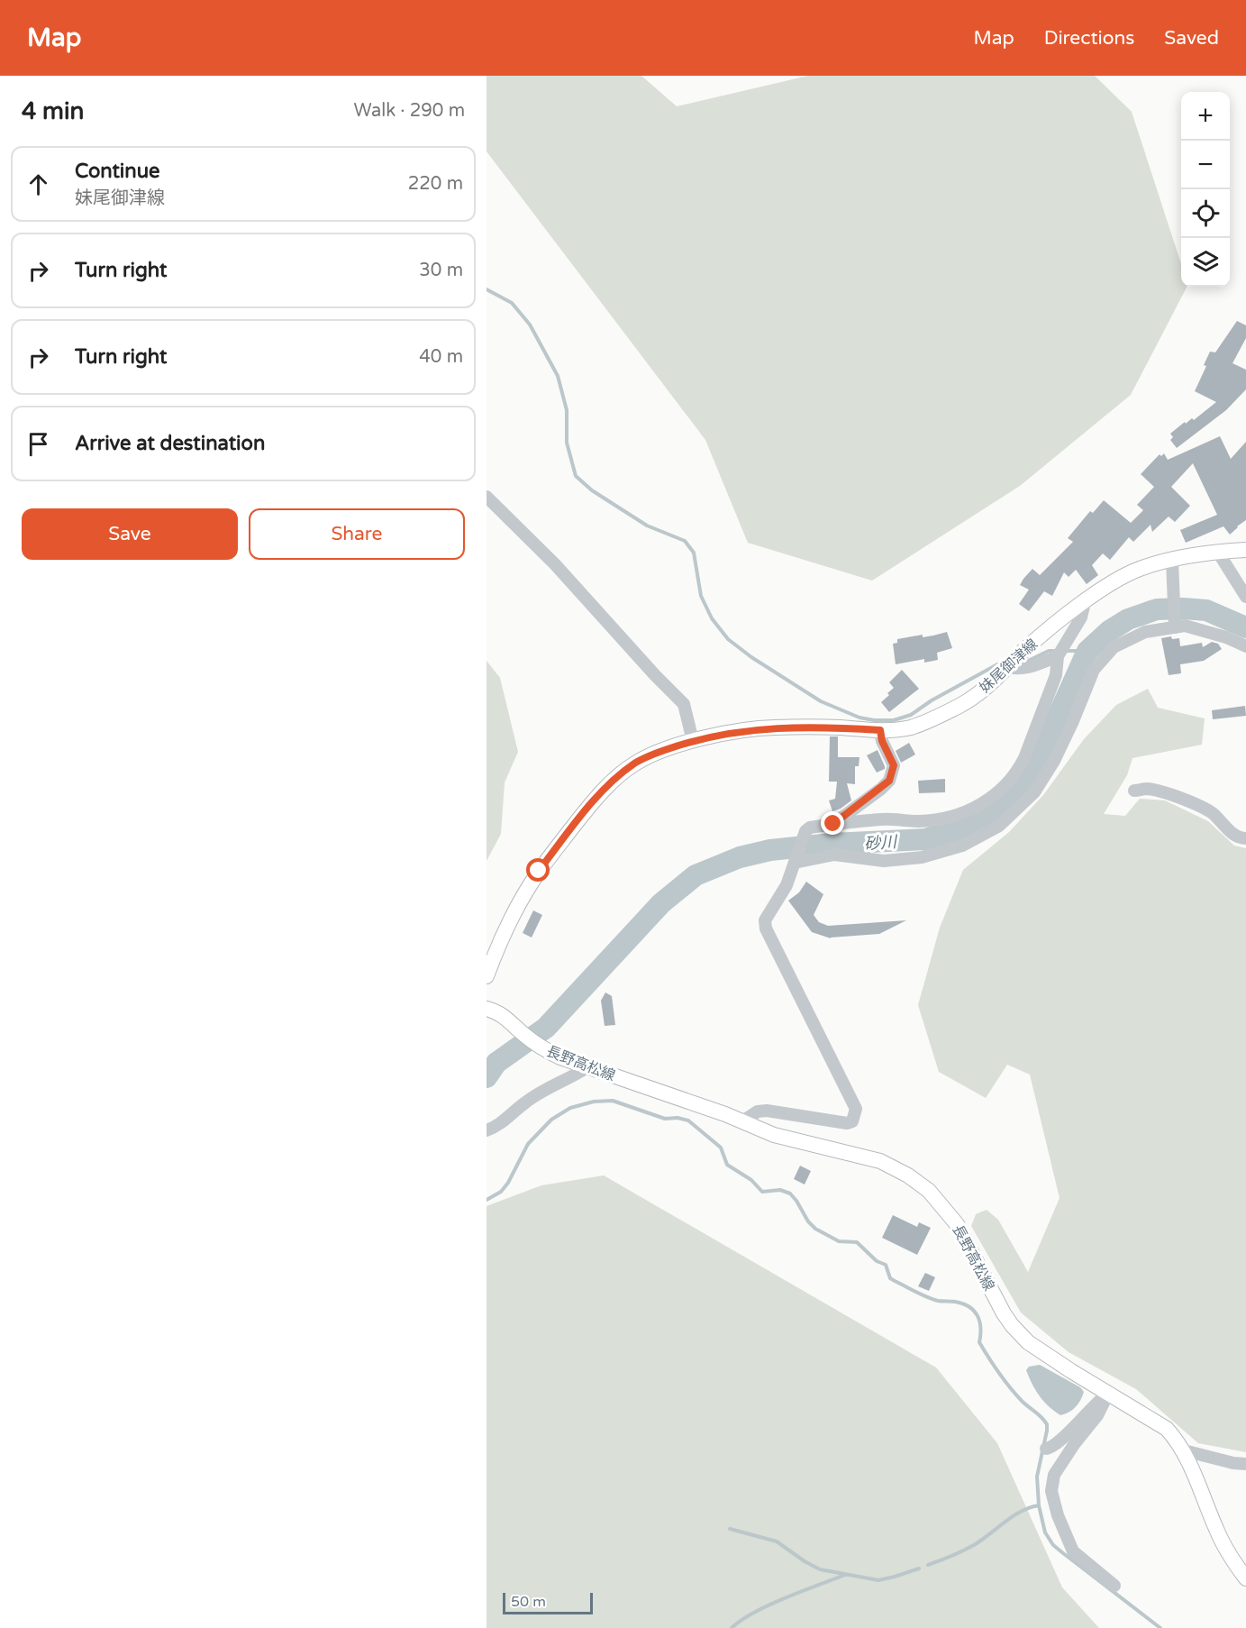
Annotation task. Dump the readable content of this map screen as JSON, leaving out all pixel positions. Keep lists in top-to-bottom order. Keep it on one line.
{"streets":{"main road":["妹尾御津線","長野高松線"]},"water":["砂川"],"scale_bar":"50 m","page":{"header":"Map","nav":["Map","Directions","Saved"],"heading":["4 min","Walk · 290 m"],"map_buttons":["+","−"],"list":[["Continue","妹尾御津線","220 m"],["Turn right","30 m"],["Turn right","40 m"],"Arrive at destination"],"buttons":["Save","Share"],"scale":"50 m"}}
